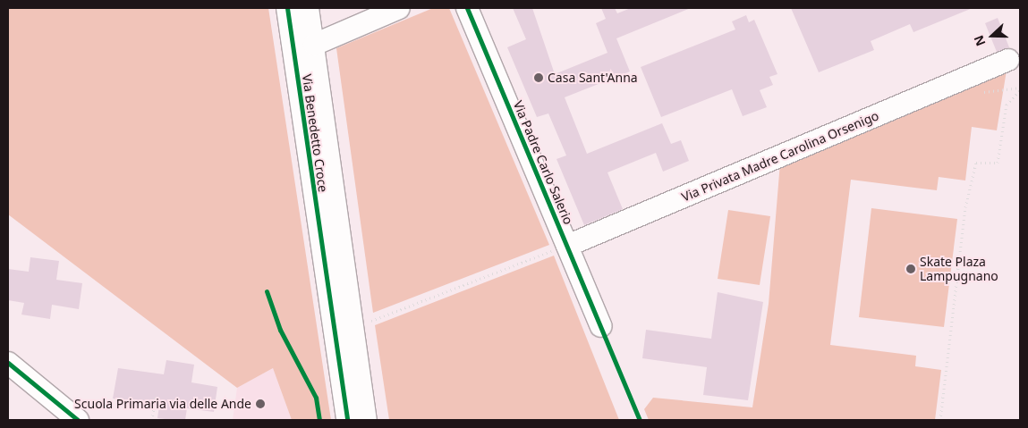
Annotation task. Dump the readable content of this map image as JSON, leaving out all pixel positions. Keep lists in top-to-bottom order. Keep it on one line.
{"streets":{"street":["Via Benedetto Croce","Via Privata Madre Carolina Orsenigo","Via Padre Carlo Salerio"]},"crossings":[["Via Privata Madre Carolina Orsenigo","Via Padre Carlo Salerio"]],"places":["Casa Sant'Anna","Skate Plaza Lampugnano","Scuola Primaria via delle Ande"],"north":"left"}
